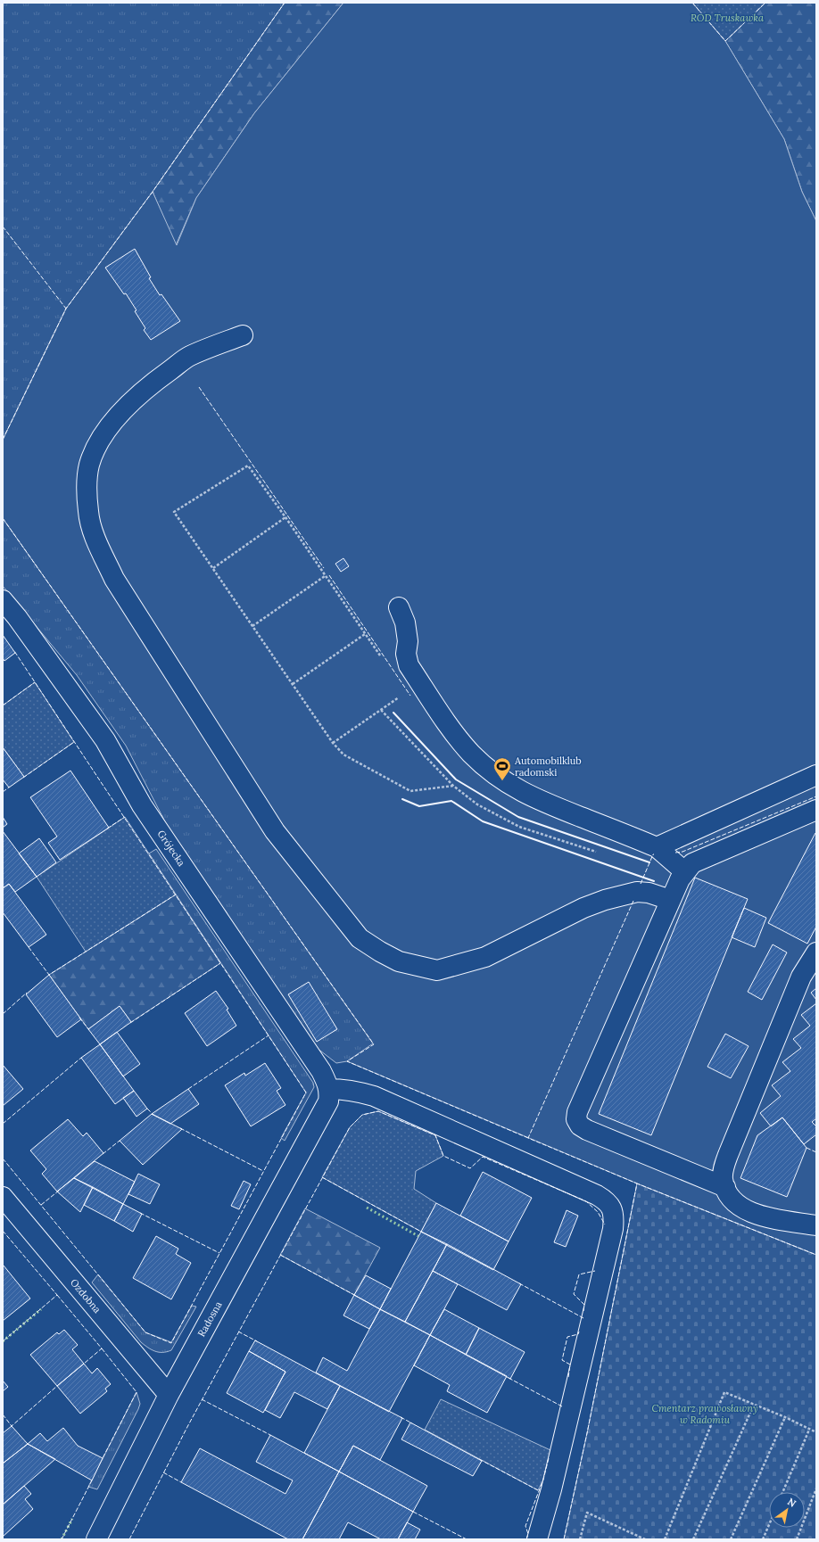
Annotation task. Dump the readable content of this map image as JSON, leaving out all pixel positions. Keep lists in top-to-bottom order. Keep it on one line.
{"streets":{"street":["Grójecka","Ozdobna","Radosna"]},"crossings":[["Grójecka","Radosna"],["Ozdobna","Radosna"]],"parks":["ROD Truskawka","Cmentarz prawosławny w Radomiu"],"places":{"sports":["Automobilklub radomski"]},"north":"top right"}
